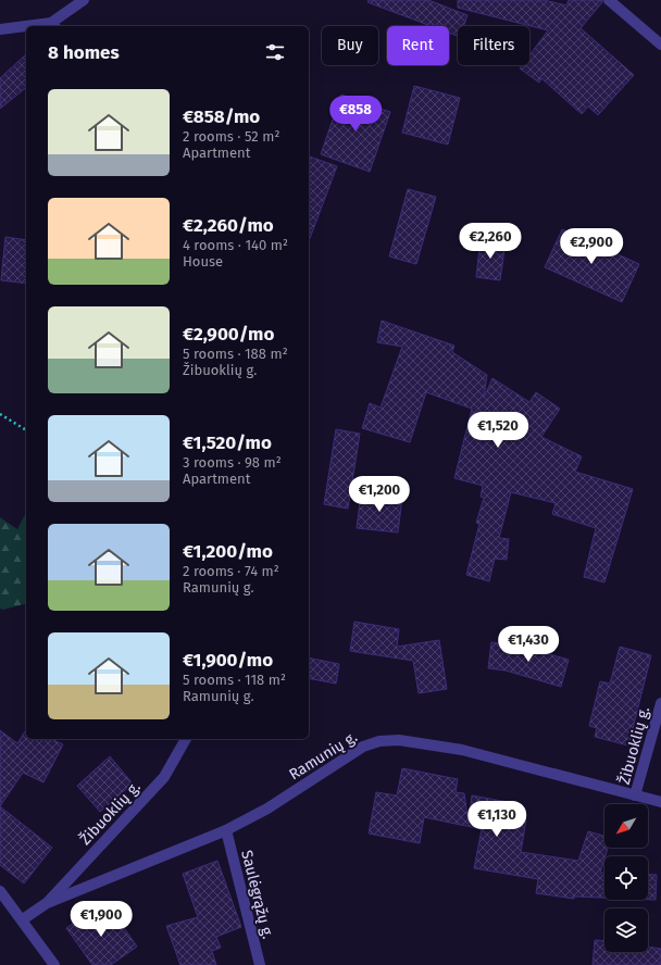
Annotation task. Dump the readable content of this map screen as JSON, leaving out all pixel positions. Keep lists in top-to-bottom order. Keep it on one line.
{"streets":{"street":["Žibuoklių g.","Ramunių g.","Saulėgrąžų g."]},"crossings":[["Žibuoklių g.","Ramunių g."],["Ramunių g.","Saulėgrąžų g."]],"north":"bottom left","page":{"chip":["Buy","Rent","Filters"],"heading":"8 homes","list":[{"name":"€858/mo","note":"2 rooms · 52 m² · Apartment"},{"name":"€2,260/mo","note":"4 rooms · 140 m² · House"},{"name":"€2,900/mo","note":"5 rooms · 188 m² · Žibuoklių g."},{"name":"€1,520/mo","note":"3 rooms · 98 m² · Apartment"},{"name":"€1,200/mo","note":"2 rooms · 74 m² · Ramunių g."},{"name":"€1,900/mo","note":"5 rooms · 118 m² · Ramunių g."}],"price":["€858","€2,260","€2,900","€1,520","€1,200","€1,430","€1,130","€1,900"]}}
